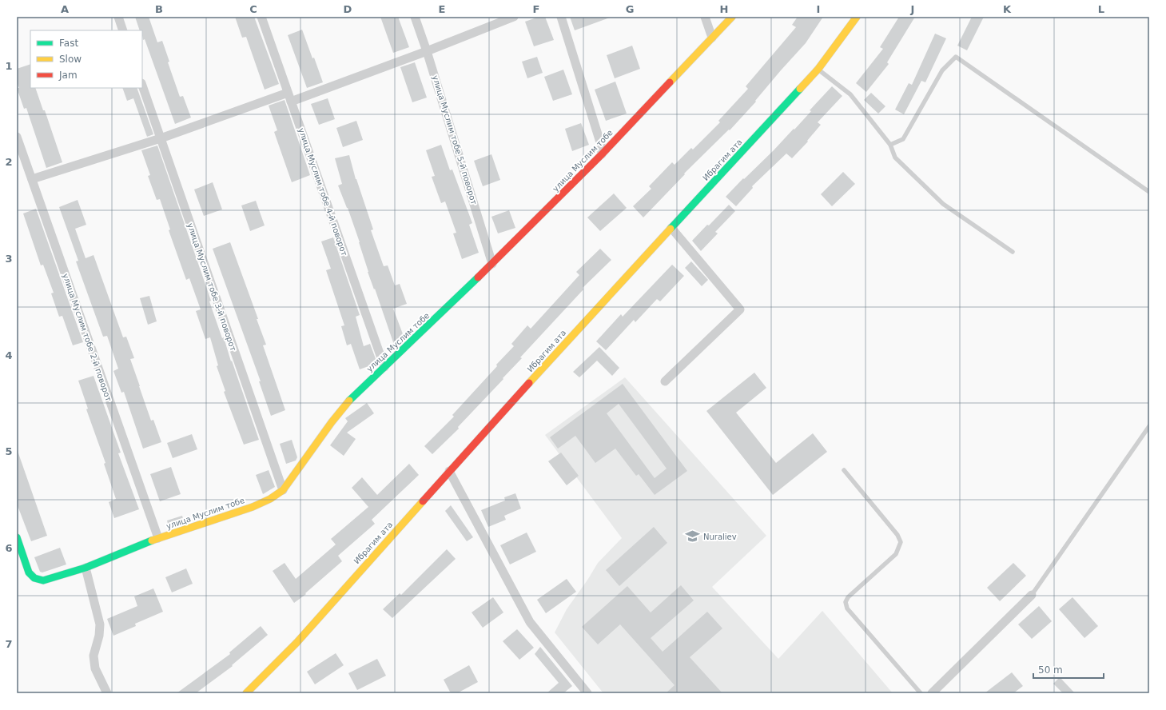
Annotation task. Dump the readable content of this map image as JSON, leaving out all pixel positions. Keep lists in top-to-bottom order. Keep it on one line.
{"streets":{"street":["улица Муслим тобе 5-й поворот","Ибрагим ата","улица Муслим тобе","улица Муслим тобе 4-й поворот","улица Муслим тобе 3-й поворот","улица Муслим тобе 2-й поворот"]},"crossings":[["улица Муслим тобе 5-й поворот","улица Муслим тобе"],["улица Муслим тобе","улица Муслим тобе 4-й поворот"],["улица Муслим тобе","улица Муслим тобе 3-й поворот"],["улица Муслим тобе","улица Муслим тобе 2-й поворот"]],"places":{"school or university":["Nuraliev"]},"legend":["Fast","Slow","Jam"],"scale_bar":"50 m","grid":{"columns":["A","B","C","D","E","F","G","H","I","J","K","L"],"rows":["1","2","3","4","5","6","7"]}}
